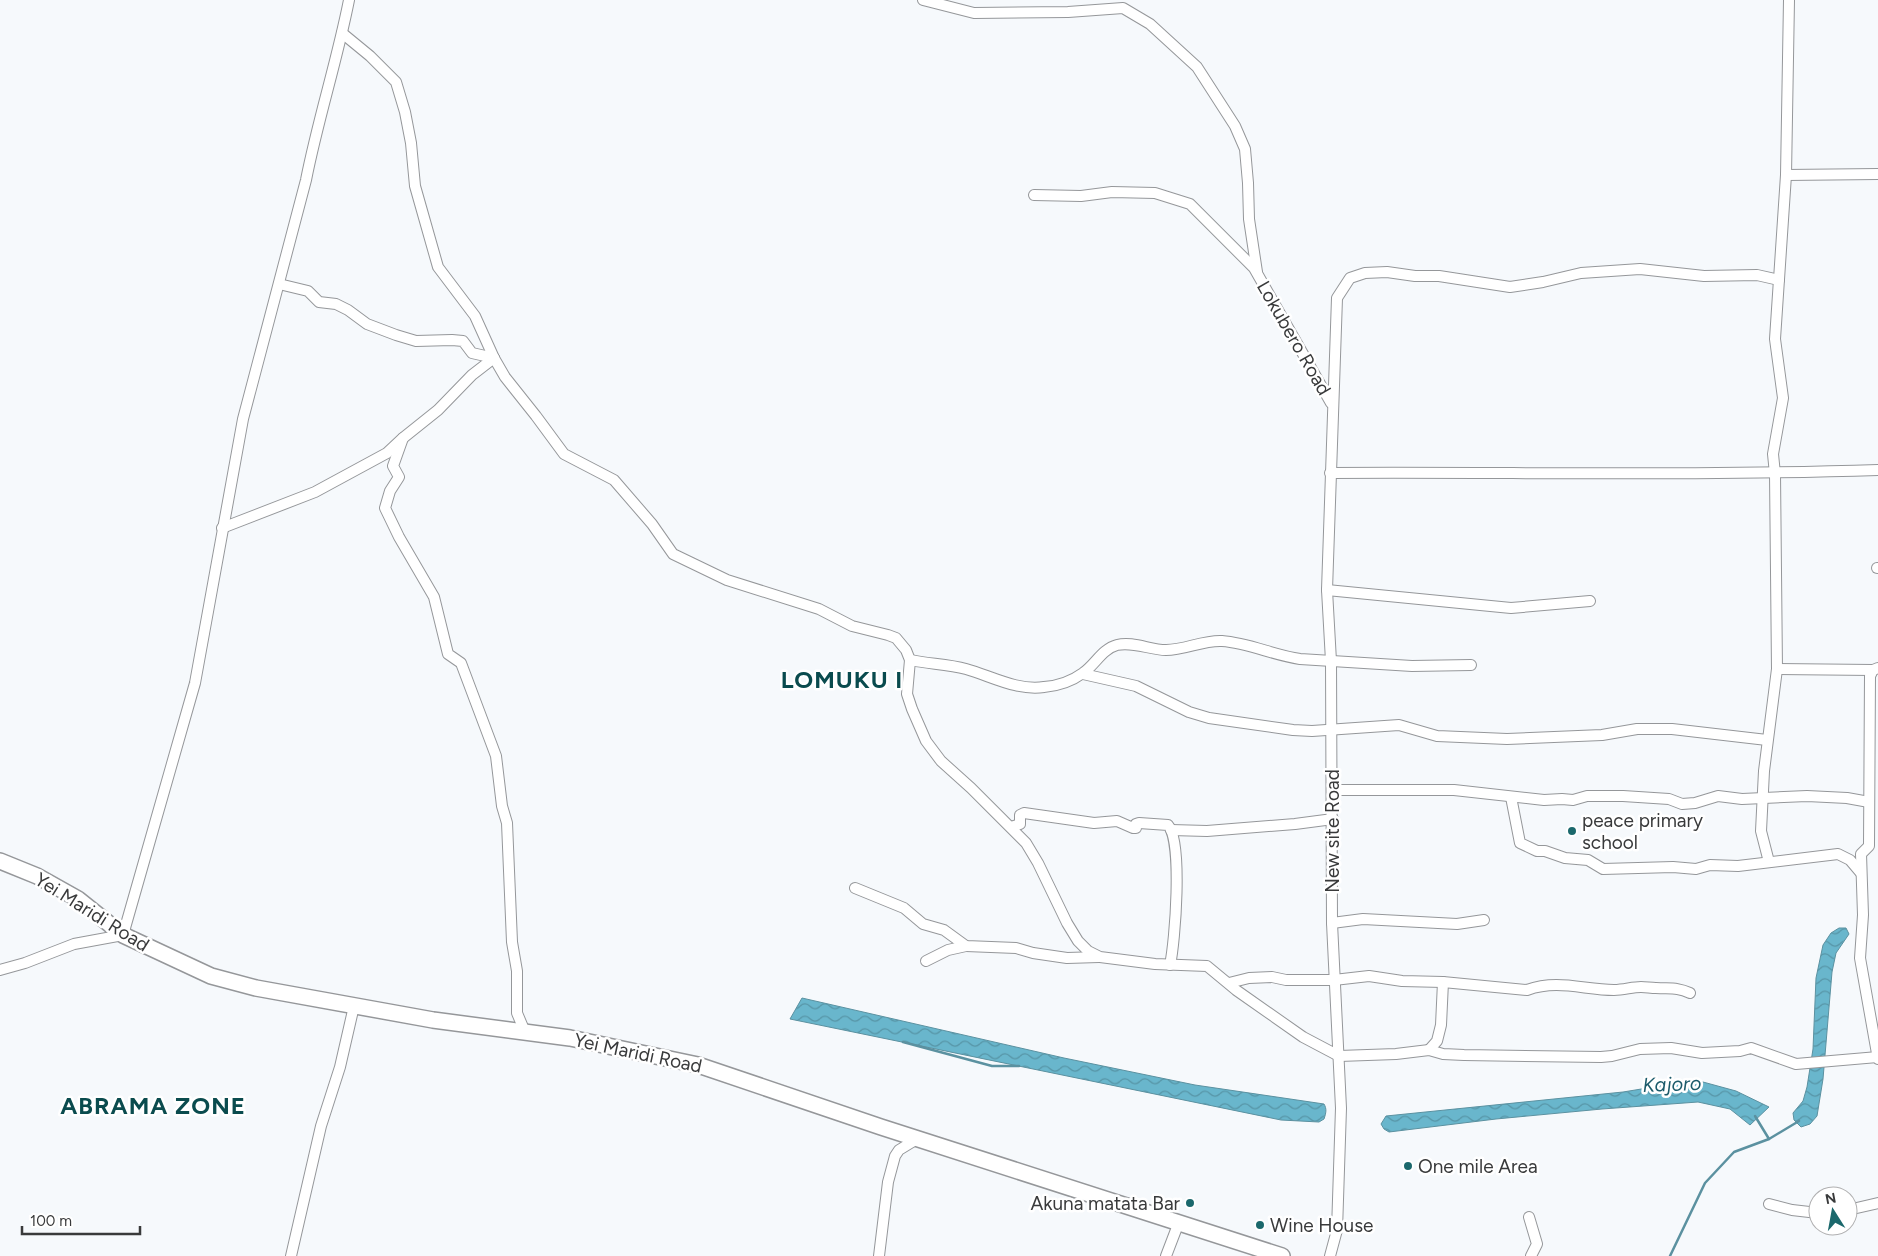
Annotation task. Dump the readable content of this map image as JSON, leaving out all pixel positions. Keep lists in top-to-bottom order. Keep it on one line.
{"streets":{"main road":["Yei Maridi Road"],"street":["Lokubero Road","New site Road"]},"crossings":[["Lokubero Road","New site Road"]],"districts":["LOMUKU I","ABRAMA ZONE"],"water":["Kajoro"],"places":["peace primary school","One mile Area","Akuna matata Bar","Wine House"],"scale_bar":"100 m","north":"top"}
